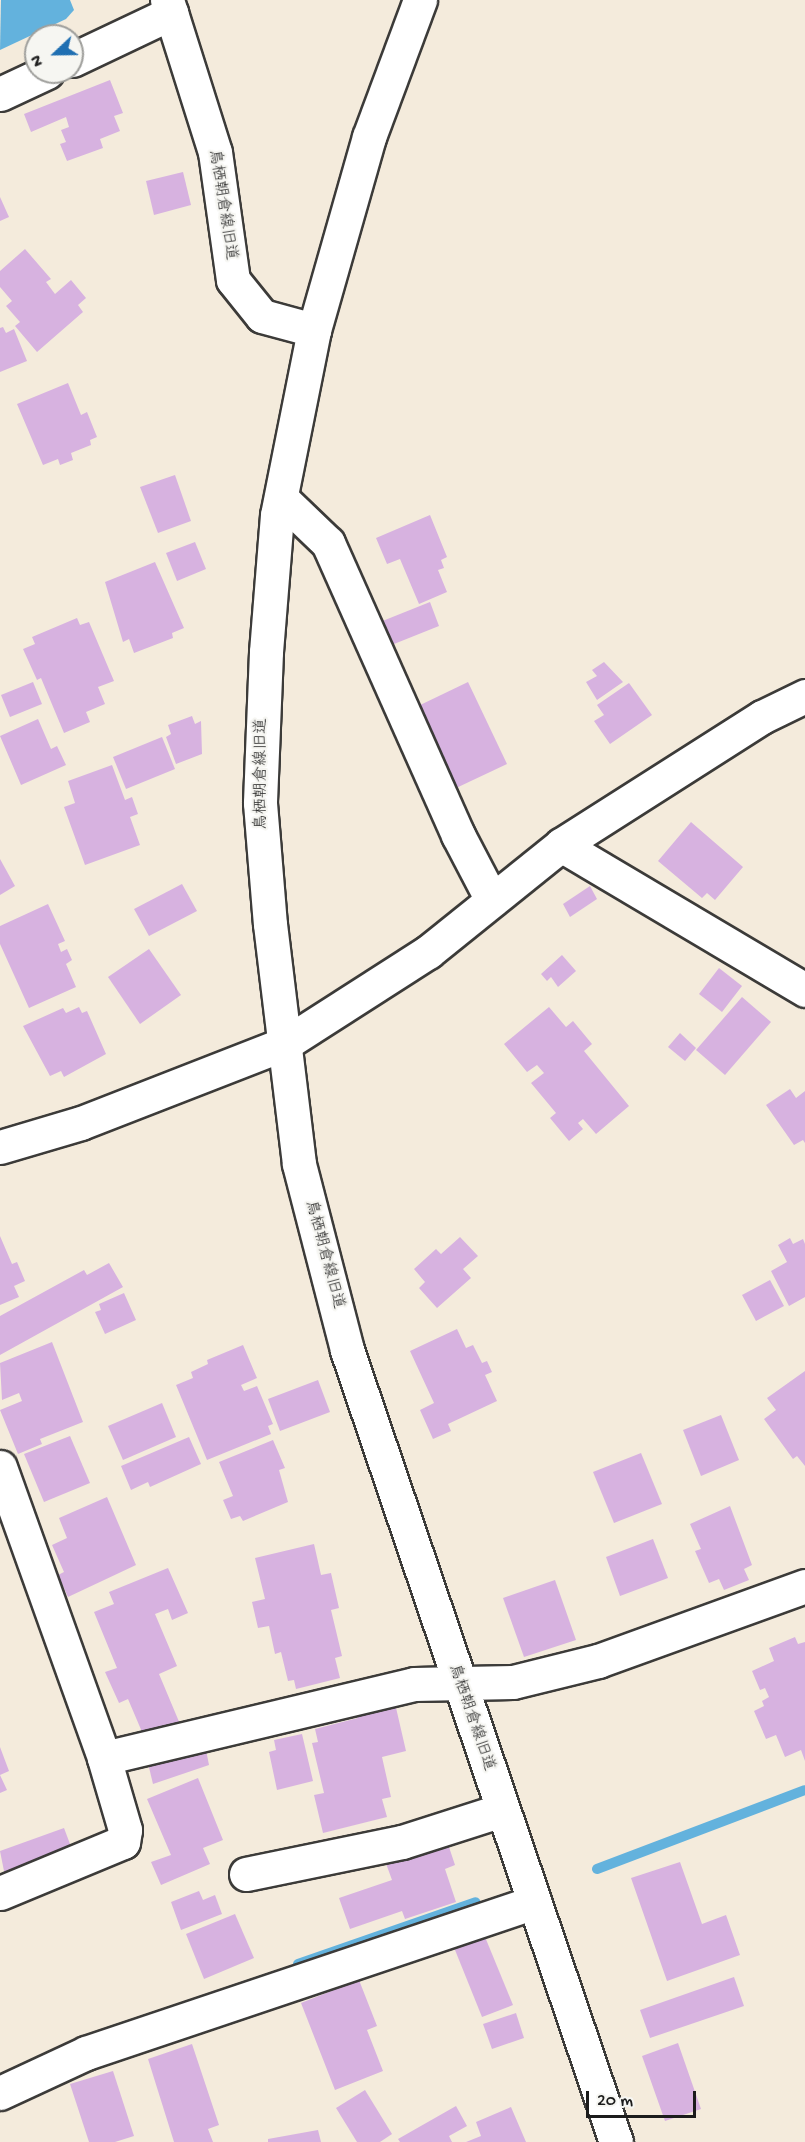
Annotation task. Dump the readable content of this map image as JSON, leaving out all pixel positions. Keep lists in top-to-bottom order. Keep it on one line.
{"streets":{"street":["鳥栖朝倉線旧道"]},"scale_bar":"20 m","north":"left"}
